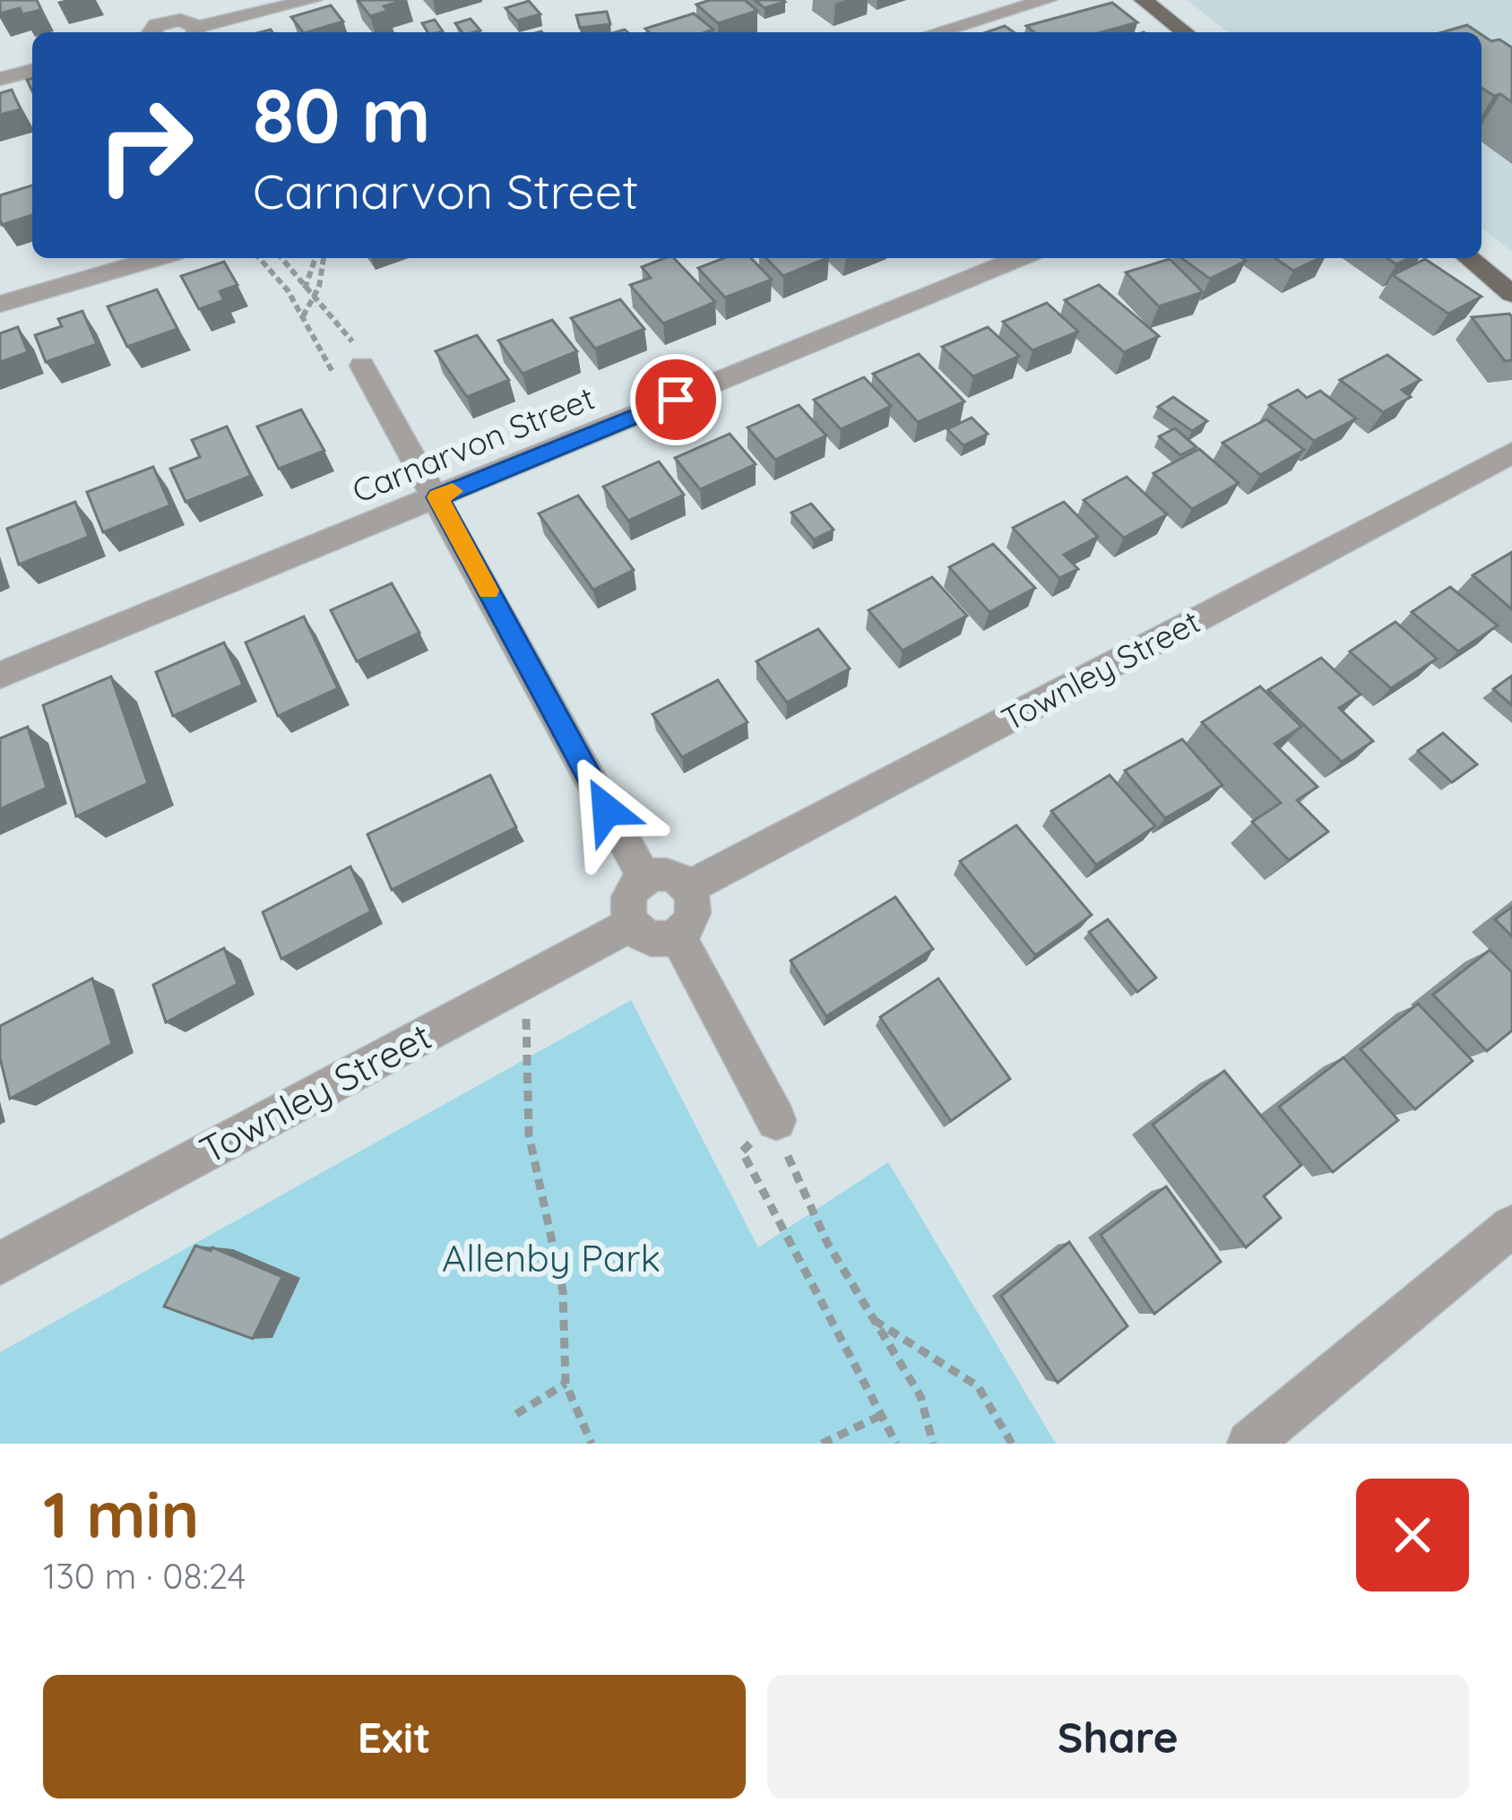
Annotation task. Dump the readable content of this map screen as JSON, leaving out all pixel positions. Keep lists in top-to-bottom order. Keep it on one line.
{"streets":{"street":["Carnarvon Street","Townley Street"]},"parks":["Allenby Park"],"page":{"turn":["80 m","Carnarvon Street"],"heading":["1 min","130 m · 08:24"],"buttons":["Exit","Share"]}}
